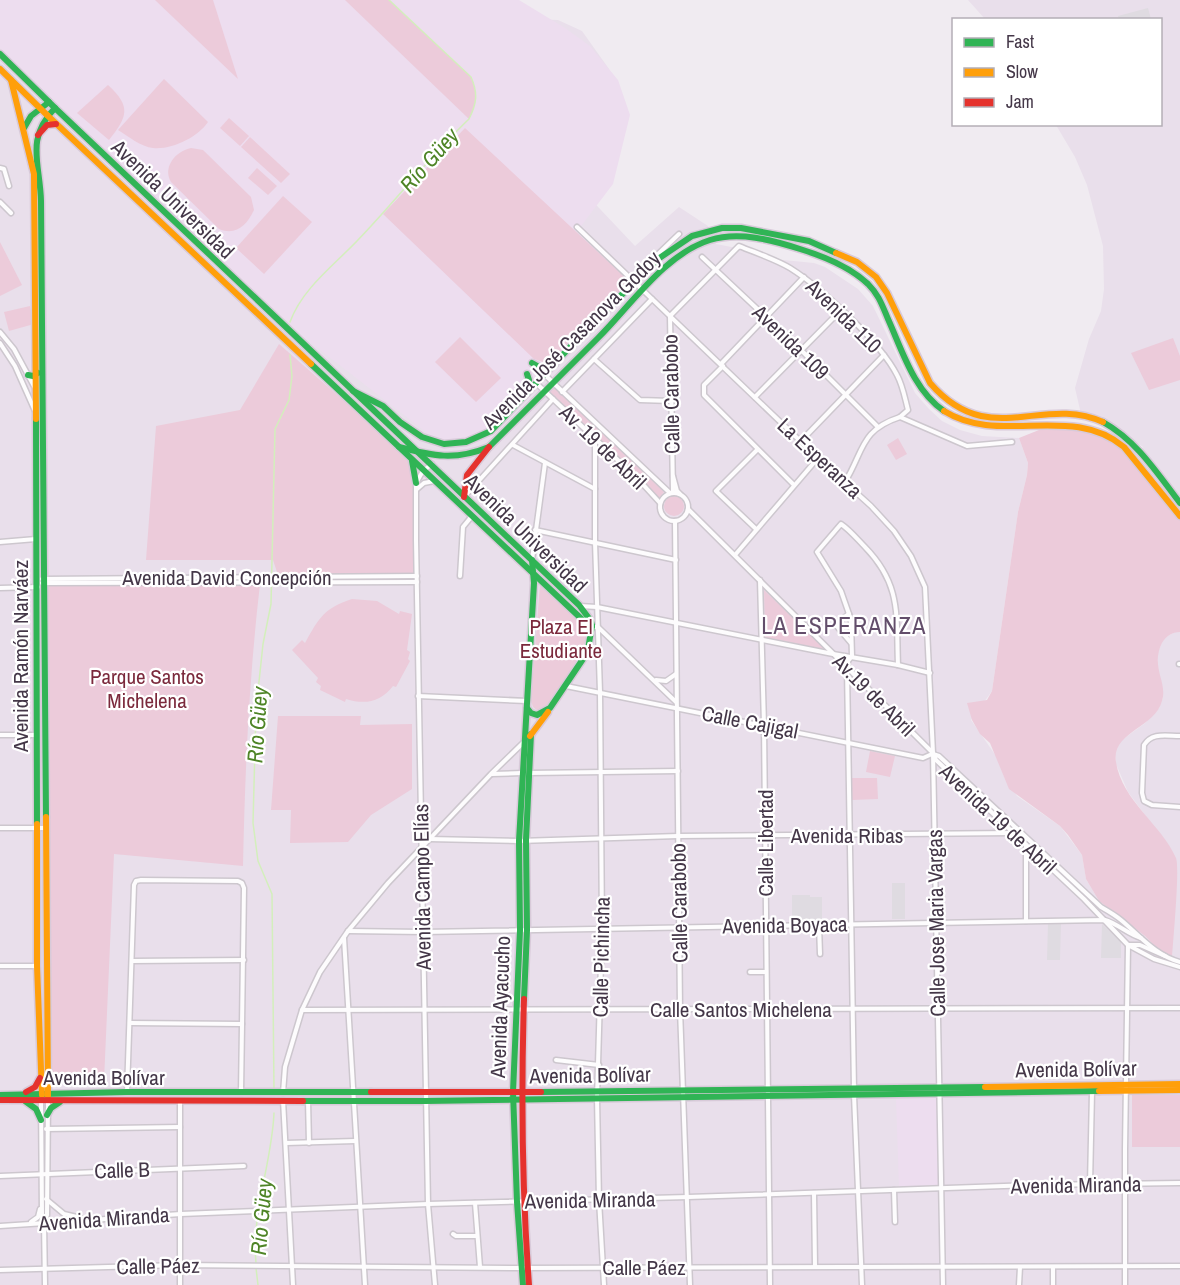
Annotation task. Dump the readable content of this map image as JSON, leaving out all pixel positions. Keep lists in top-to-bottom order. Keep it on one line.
{"streets":{"street":["Avenida Universidad","Avenida 110","Avenida José Casanova Godoy","Avenida 109","Calle Carabobo","Av. 19 de Abril","La Esperanza","Avenida David Concepción","Avenida Ramón Narváez","Av.19 de Abril","Calle Cajigal","Avenida 19 de Abril","Avenida Ribas","Calle Libertad","Avenida Campo Elías","Calle Jose Maria Vargas","Avenida Boyaca","Calle Pichincha","Avenida Ayacucho","Calle Santos Michelena","Avenida Bolívar","Calle B","Avenida Miranda","Calle Páez"]},"crossings":[["Avenida Universidad","Avenida José Casanova Godoy"],["Avenida Universidad","Avenida Ramón Narváez"],["Avenida Universidad","Calle Pichincha"],["Avenida Universidad","Avenida Ayacucho"],["Avenida 110","Avenida 109"],["Avenida José Casanova Godoy","Av. 19 de Abril"],["Avenida José Casanova Godoy","La Esperanza"],["Calle Carabobo","Av. 19 de Abril"],["Calle Carabobo","La Esperanza"],["Calle Carabobo","Av.19 de Abril"],["Calle Carabobo","Calle Cajigal"],["Calle Carabobo","Avenida Ribas"],["Calle Carabobo","Avenida Boyaca"],["Calle Carabobo","Calle Santos Michelena"],["Calle Carabobo","Avenida Bolívar"],["Calle Carabobo","Avenida Miranda"],["Calle Carabobo","Calle Páez"],["Av. 19 de Abril","Av.19 de Abril"],["Av. 19 de Abril","Calle Pichincha"],["La Esperanza","Av.19 de Abril"],["La Esperanza","Calle Cajigal"],["La Esperanza","Avenida 19 de Abril"],["La Esperanza","Calle Jose Maria Vargas"],["Avenida David Concepción","Avenida Ramón Narváez"],["Avenida David Concepción","Avenida Campo Elías"],["Avenida Ramón Narváez","Avenida Bolívar"],["Avenida Ramón Narváez","Calle B"],["Avenida Ramón Narváez","Avenida Miranda"],["Avenida Ramón Narváez","Calle Páez"],["Av.19 de Abril","Calle Cajigal"],["Av.19 de Abril","Avenida 19 de Abril"],["Av.19 de Abril","Calle Libertad"],["Av.19 de Abril","Calle Jose Maria Vargas"],["Calle Cajigal","Avenida 19 de Abril"],["Calle Cajigal","Calle Libertad"],["Calle Cajigal","Calle Jose Maria Vargas"],["Calle Cajigal","Calle Pichincha"],["Avenida 19 de Abril","Avenida Ribas"],["Avenida 19 de Abril","Calle Jose Maria Vargas"],["Avenida 19 de Abril","Avenida Boyaca"],["Avenida Ribas","Calle Libertad"],["Avenida Ribas","Calle Jose Maria Vargas"],["Avenida Ribas","Calle Pichincha"],["Avenida Ribas","Avenida Ayacucho"],["Calle Libertad","Avenida Boyaca"],["Calle Libertad","Calle Santos Michelena"],["Calle Libertad","Avenida Bolívar"],["Calle Libertad","Avenida Miranda"],["Calle Libertad","Calle Páez"],["Avenida Campo Elías","Avenida Boyaca"],["Avenida Campo Elías","Calle Santos Michelena"],["Avenida Campo Elías","Avenida Bolívar"],["Avenida Campo Elías","Avenida Miranda"],["Avenida Campo Elías","Calle Páez"],["Calle Jose Maria Vargas","Avenida Boyaca"],["Calle Jose Maria Vargas","Calle Santos Michelena"],["Calle Jose Maria Vargas","Avenida Bolívar"],["Calle Jose Maria Vargas","Avenida Miranda"],["Calle Jose Maria Vargas","Calle Páez"],["Avenida Boyaca","Calle Pichincha"],["Avenida Boyaca","Avenida Ayacucho"],["Calle Pichincha","Calle Santos Michelena"],["Calle Pichincha","Avenida Bolívar"],["Calle Pichincha","Avenida Miranda"],["Calle Pichincha","Calle Páez"],["Avenida Ayacucho","Calle Santos Michelena"],["Avenida Ayacucho","Avenida Bolívar"],["Avenida Ayacucho","Avenida Miranda"],["Avenida Ayacucho","Calle Páez"]],"districts":["LA ESPERANZA"],"water":["Río Güey"],"parks":["Plaza El Estudiante","Parque Santos Michelena"],"legend":["Fast","Slow","Jam"]}
